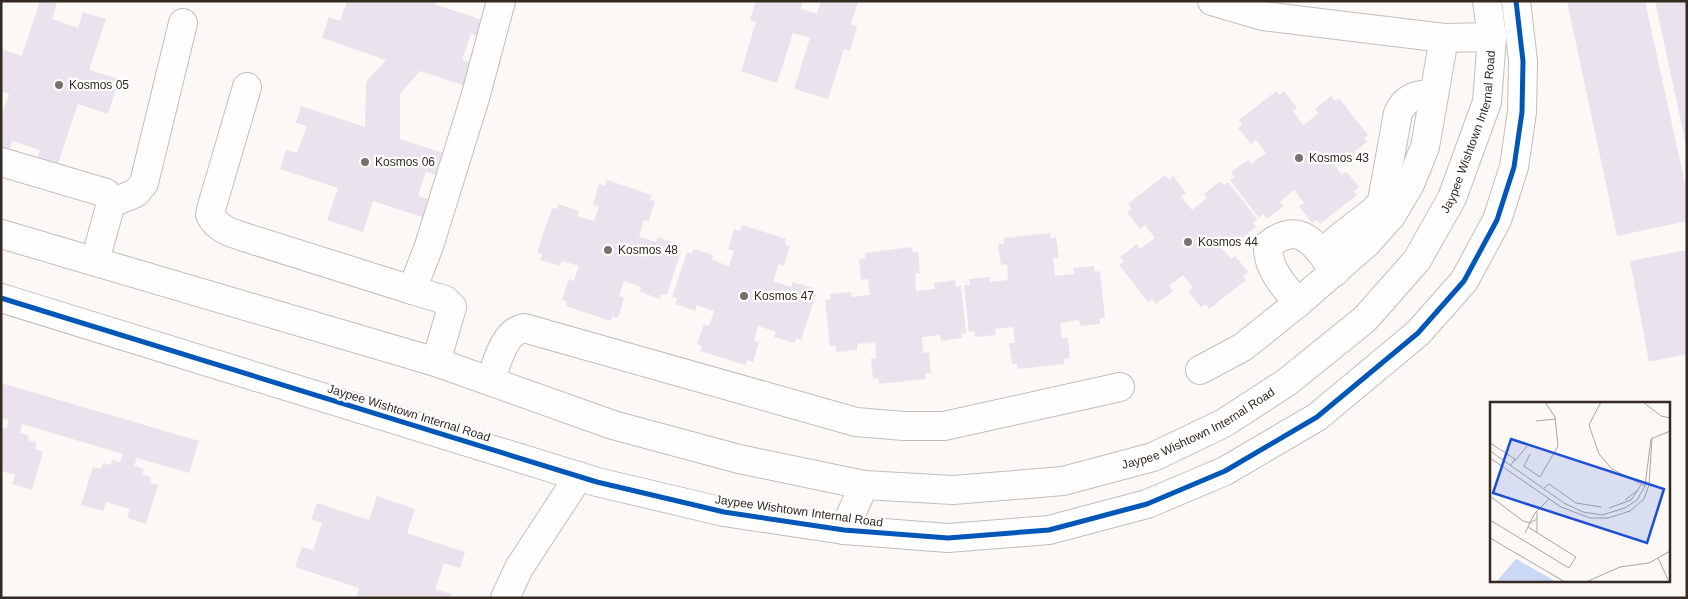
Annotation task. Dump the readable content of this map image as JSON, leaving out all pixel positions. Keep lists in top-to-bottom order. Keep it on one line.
{"streets":{"street":["Jaypee Wishtown Internal Road"]},"places":["Kosmos 05","Kosmos 43","Kosmos 06","Kosmos 44","Kosmos 48","Kosmos 47"]}
